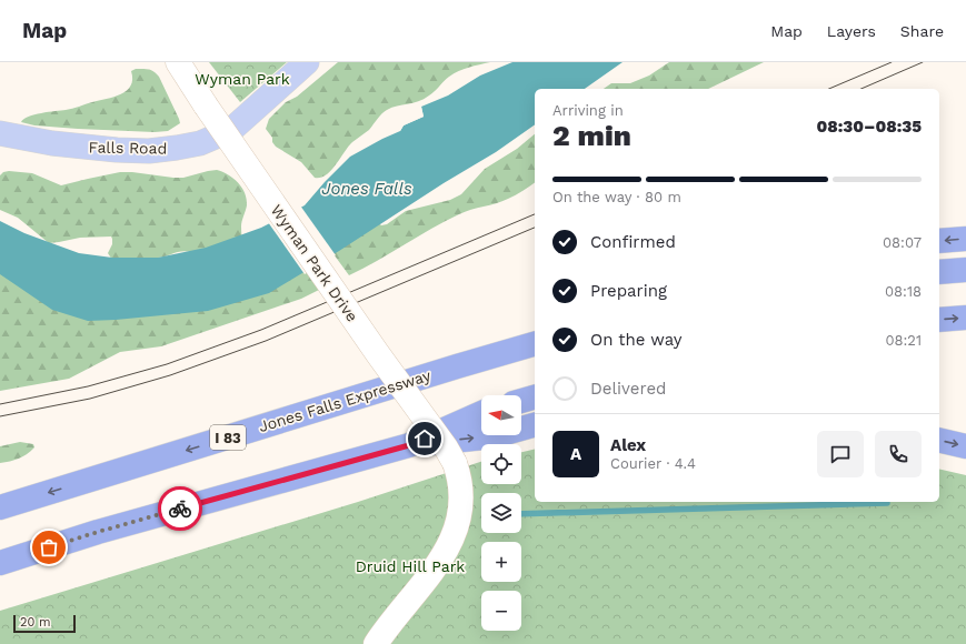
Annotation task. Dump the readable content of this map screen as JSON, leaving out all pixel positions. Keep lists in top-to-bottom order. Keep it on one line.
{"streets":{"highway":["Jones Falls Expressway","I 83"],"main road":["Falls Road"],"street":["Wyman Park Drive"]},"water":["Jones Falls"],"parks":["Wyman Park","Druid Hill Park"],"scale_bar":"20 m","north":"left","page":{"header":"Map","nav":["Map","Layers","Share"],"heading":["2 min","Arriving in","08:30–08:35"],"panel":["Alex","Courier · 4.4"],"bar":"On the way · 80 m","list":[["Confirmed","08:07"],["Preparing","08:18"],["On the way","08:21"],"Delivered"],"map_buttons":["+","−"],"round":"A","scale":"20 m"}}
